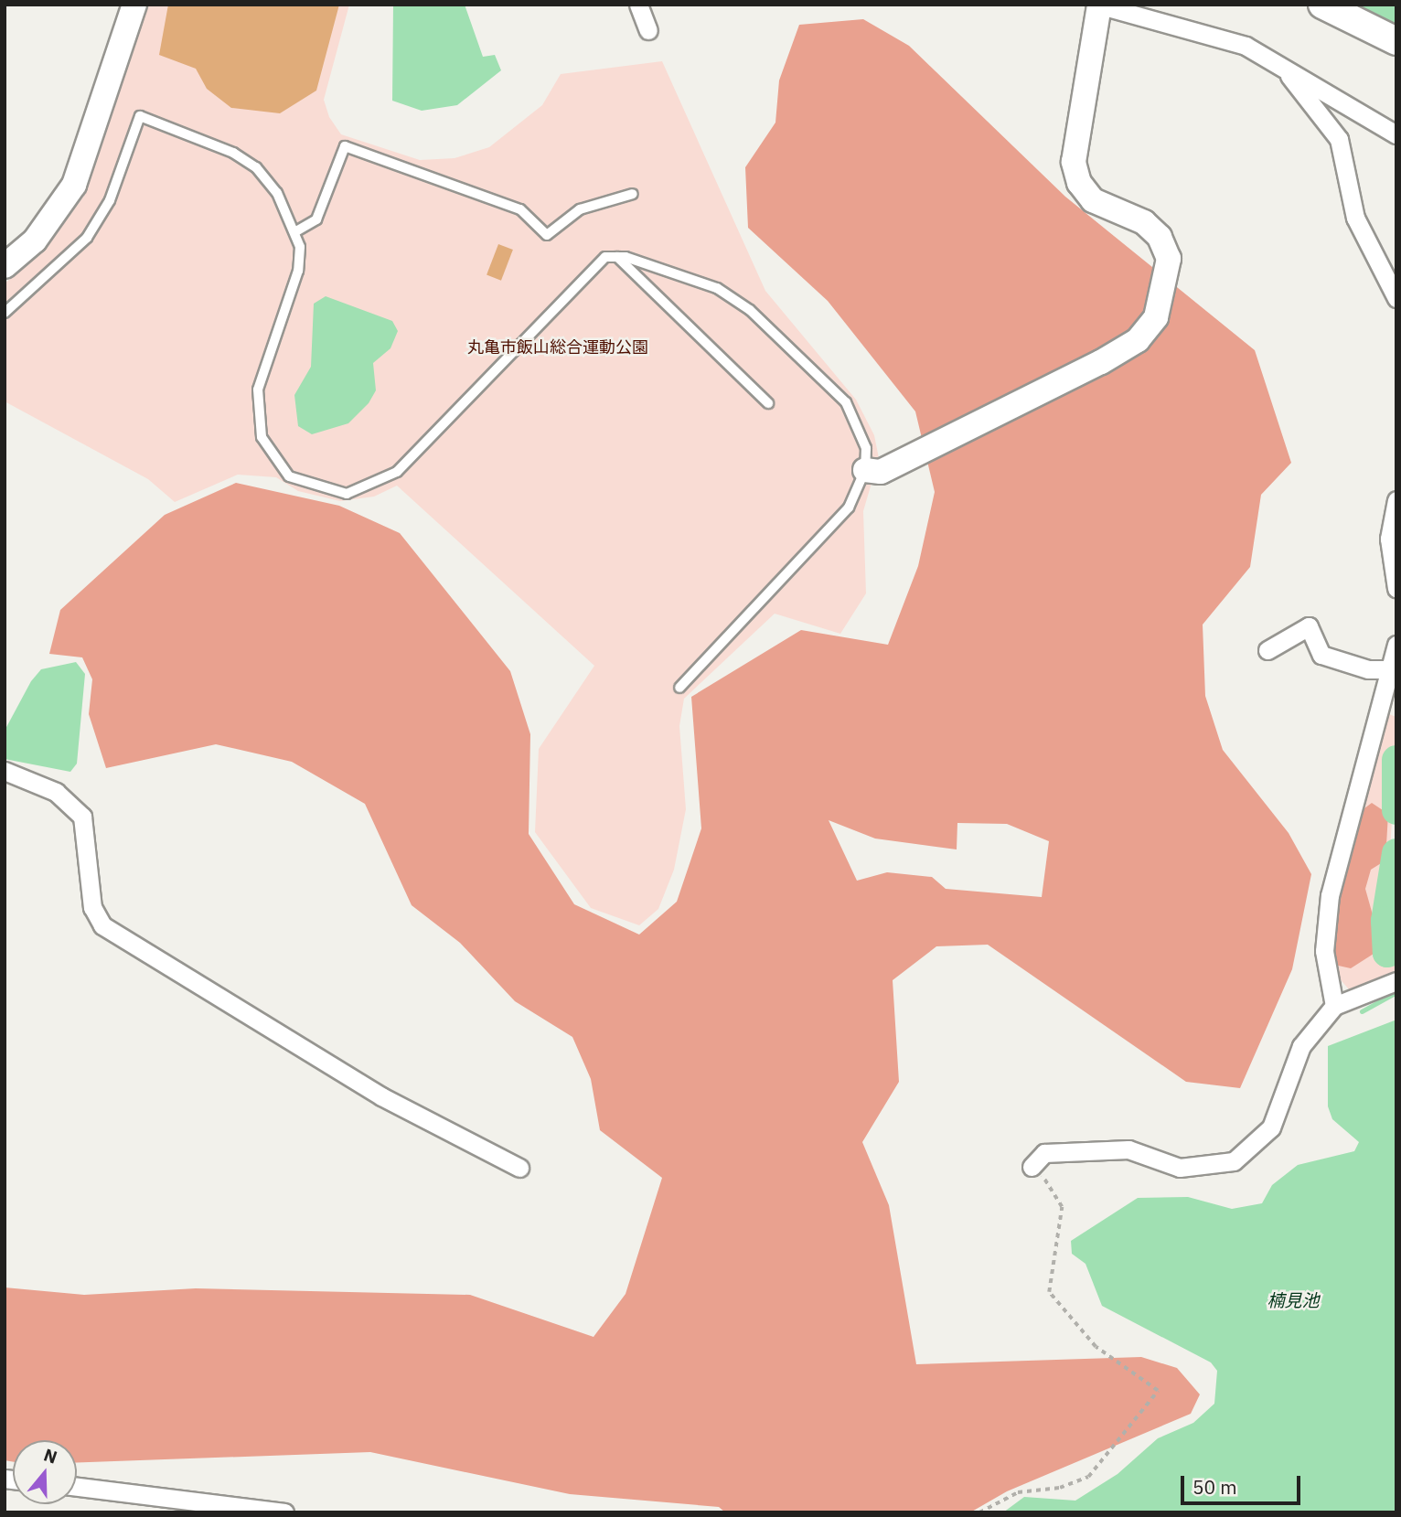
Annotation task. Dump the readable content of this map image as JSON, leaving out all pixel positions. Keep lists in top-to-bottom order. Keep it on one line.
{"water":["楠見池"],"parks":["丸亀市飯山総合運動公園"],"scale_bar":"50 m","north":"top"}
